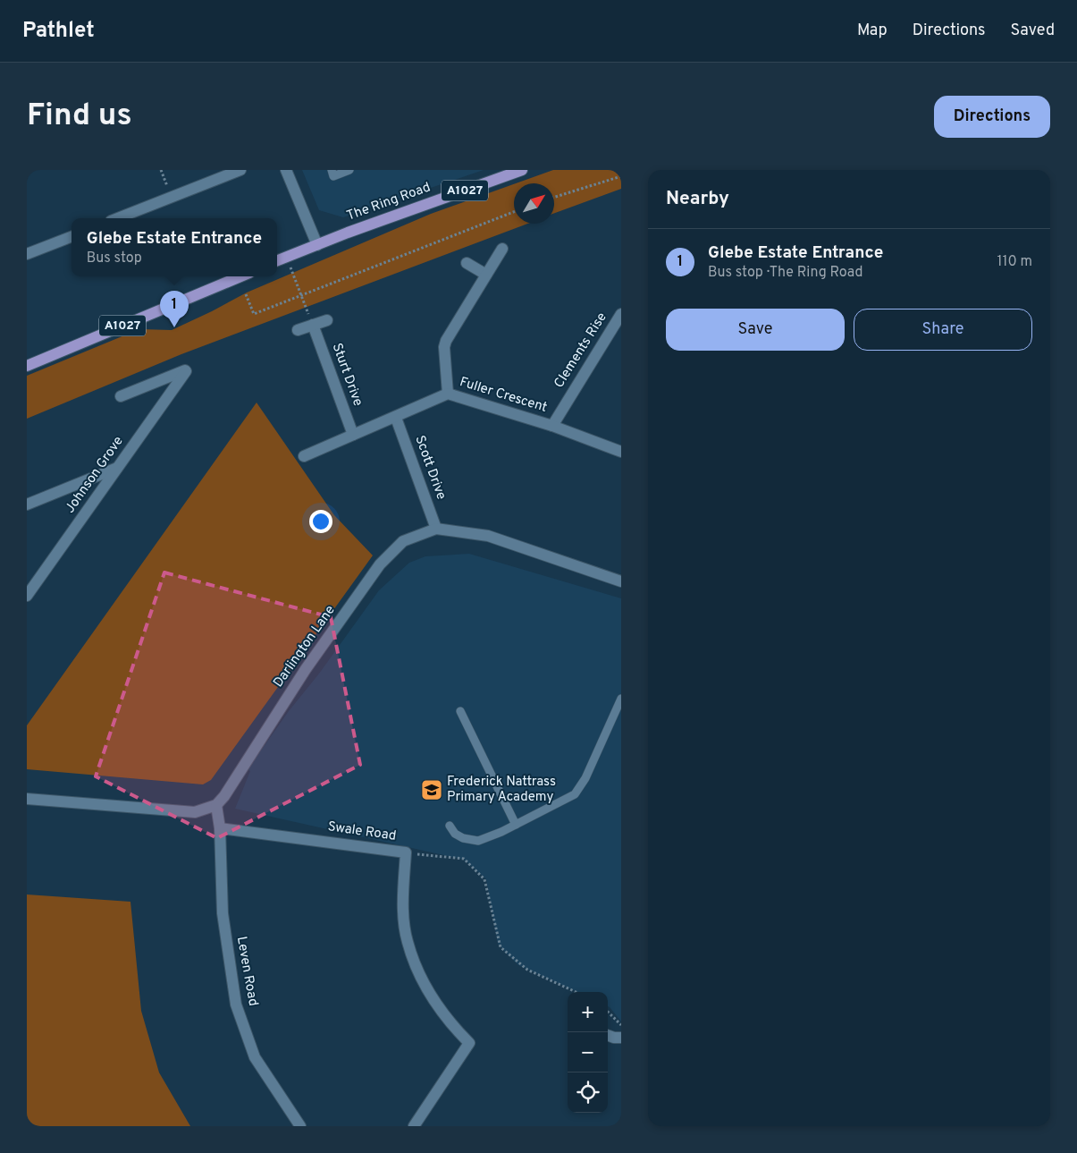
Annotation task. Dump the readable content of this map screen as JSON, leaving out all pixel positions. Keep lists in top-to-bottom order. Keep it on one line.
{"streets":{"main road":["A1027","The Ring Road"],"street":["Clements Rise","Sturt Drive","Fuller Crescent","Scott Drive","Johnson Grove","Darlington Lane","Swale Road","Leven Road"]},"crossings":[["A1027","The Ring Road"],["Clements Rise","Fuller Crescent"],["Sturt Drive","Fuller Crescent"],["Fuller Crescent","Scott Drive"],["Scott Drive","Darlington Lane"],["Darlington Lane","Leven Road"],["Swale Road","Leven Road"]],"places":{"school or university":["Frederick Nattrass Primary Academy"]},"north":"top right","page":{"header":"Pathlet","nav":["Map","Directions","Saved"],"buttons":["Directions",["Save","Share"]],"title":"Find us","heading":"Nearby","popup":["Glebe Estate Entrance","Bus stop"],"list":[{"mark":"1","name":"Glebe Estate Entrance","note":"Bus stop · The Ring Road","value":"110 m"}],"pins":"1","map_buttons":["+","−"]}}
